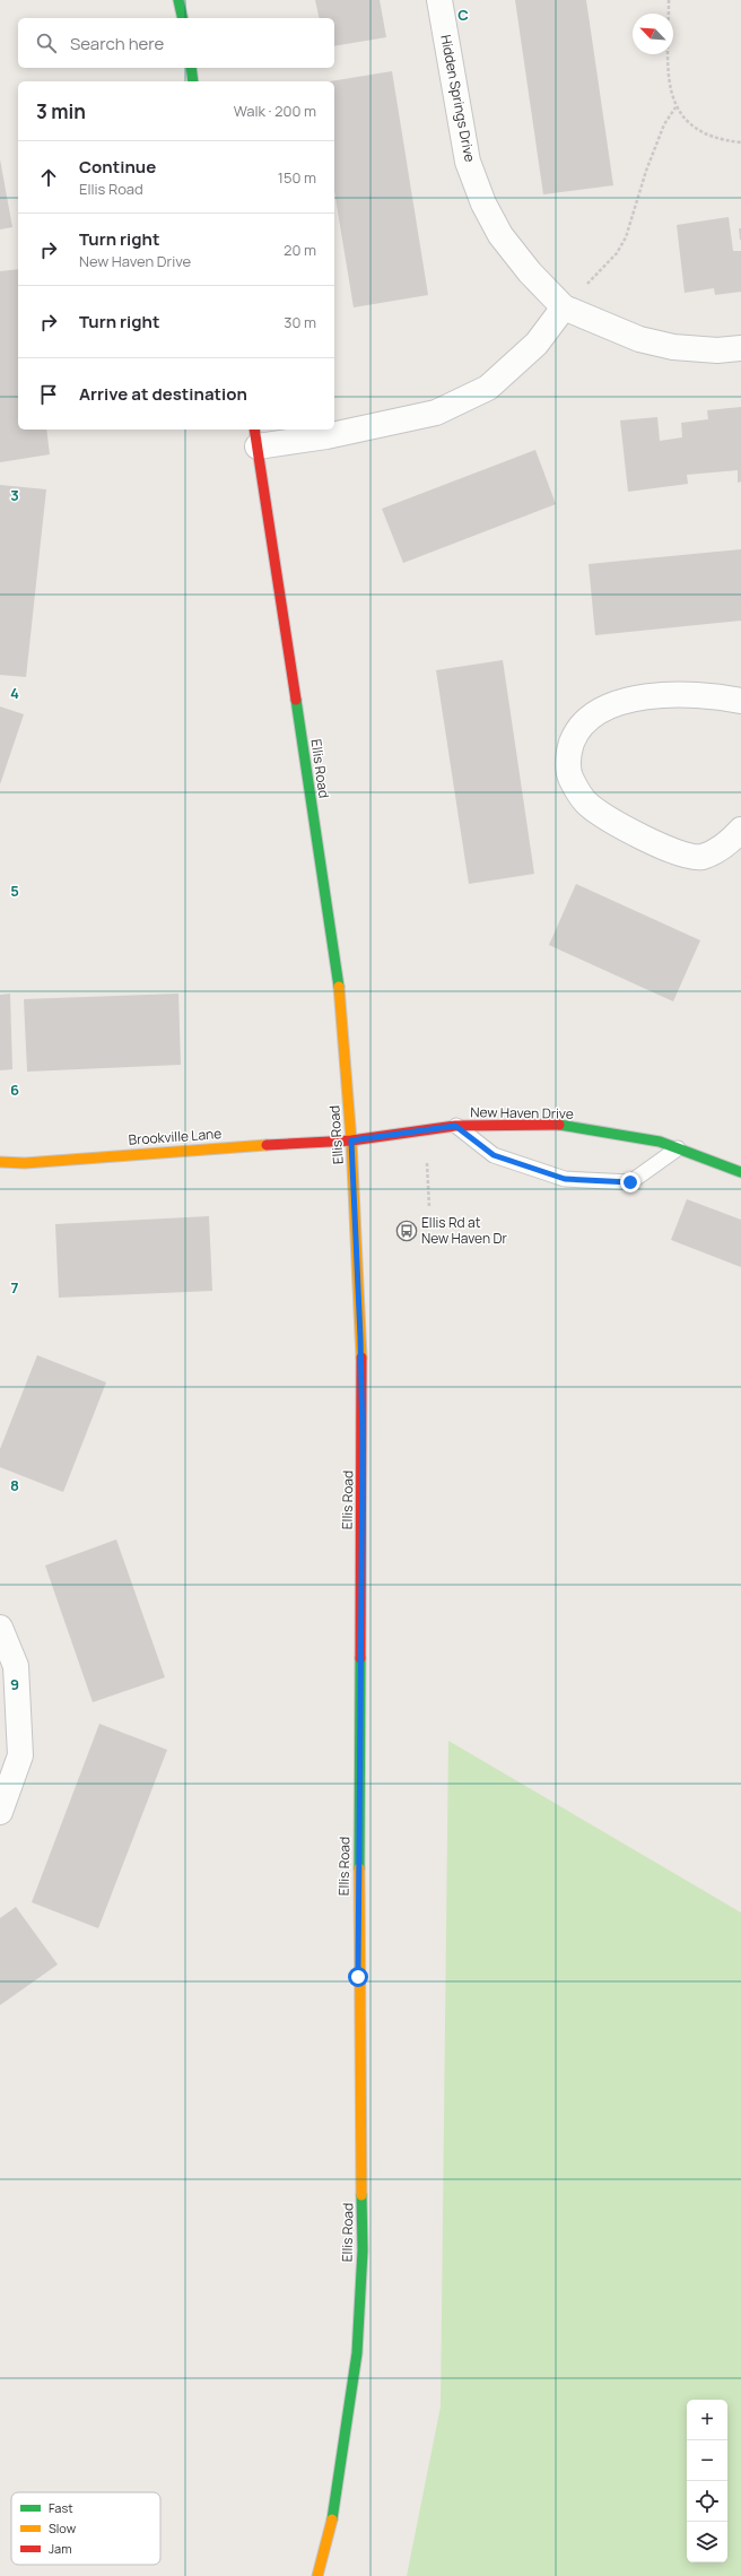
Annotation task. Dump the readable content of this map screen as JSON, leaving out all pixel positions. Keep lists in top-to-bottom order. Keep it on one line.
{"streets":{"main road":["Ellis Road","New Haven Drive","Brookville Lane"],"street":["Hidden Springs Drive"]},"crossings":[["Ellis Road","New Haven Drive"],["Ellis Road","Brookville Lane"],["New Haven Drive","Brookville Lane"]],"places":{"bus stop":["Ellis Rd at New Haven Dr"]},"legend":["Fast","Slow","Jam"],"north":"top left","page":{"search":"Search here","heading":["3 min","Walk · 200 m"],"list":[["Continue","Ellis Road","150 m"],["Turn right","New Haven Drive","20 m"],["Turn right","30 m"],"Arrive at destination"],"map_buttons":["+","−"]},"grid":{"columns":["C"],"rows":["3","4","5","6","7","8","9"]}}
